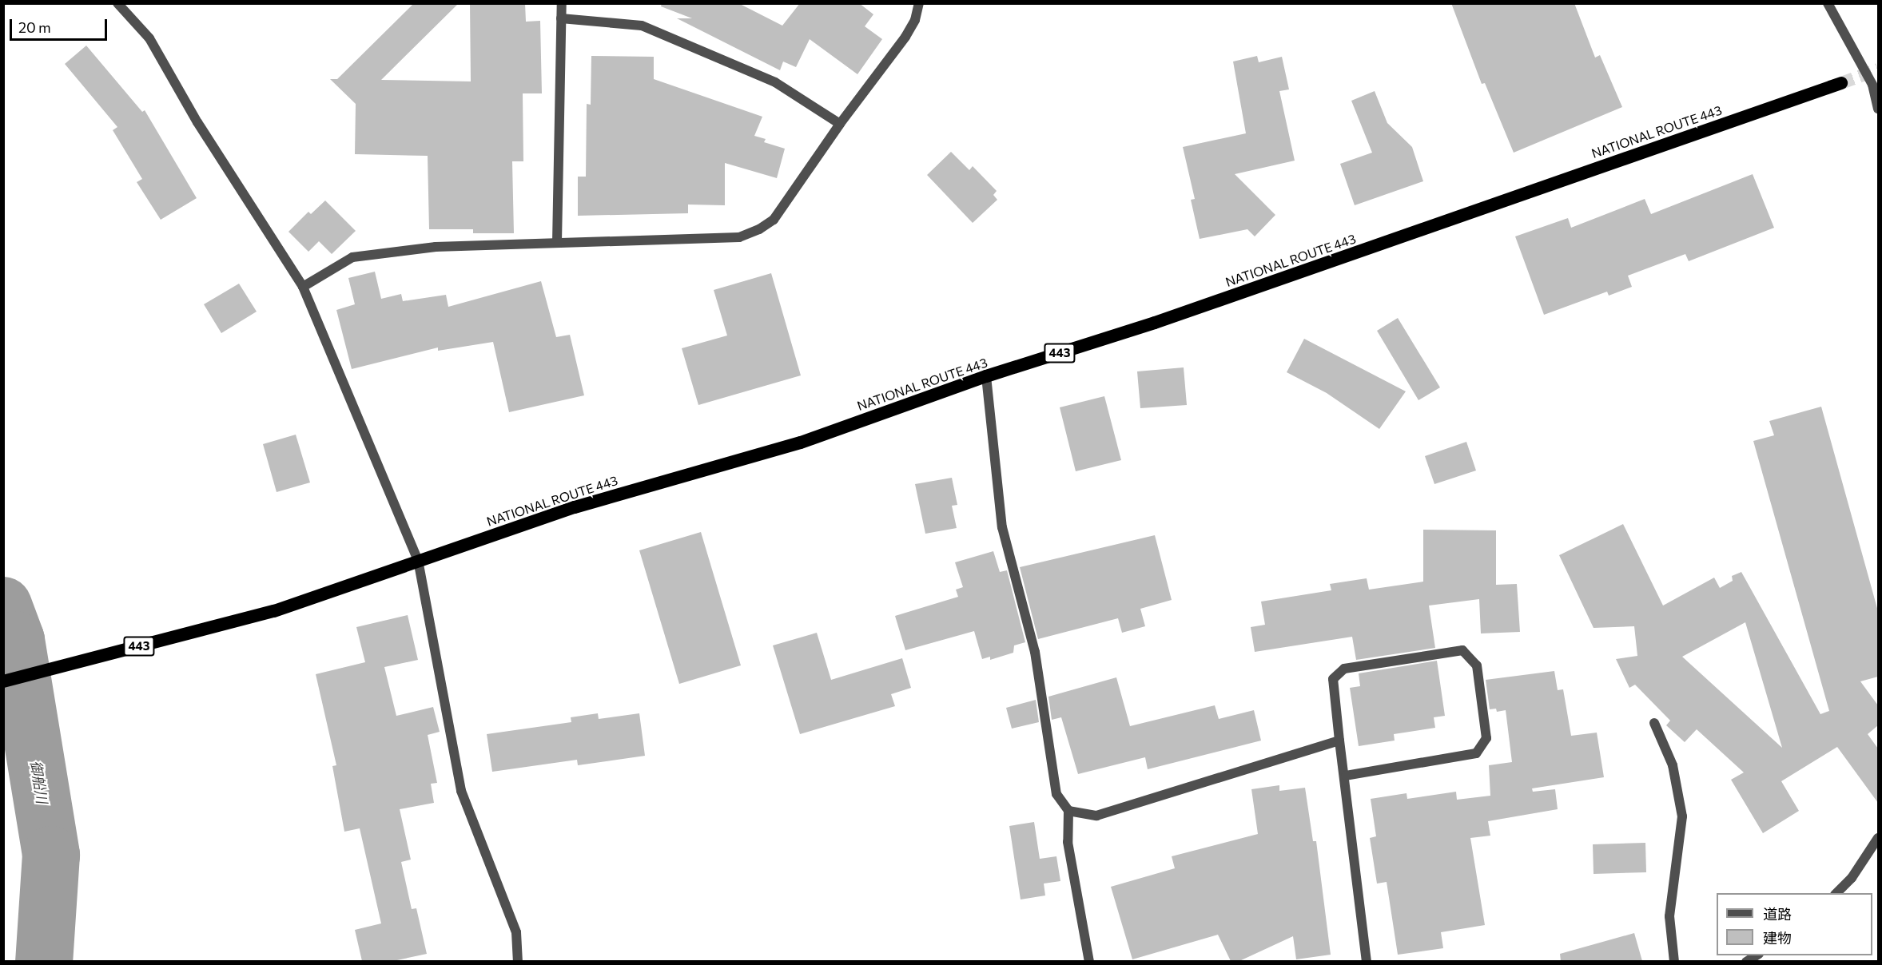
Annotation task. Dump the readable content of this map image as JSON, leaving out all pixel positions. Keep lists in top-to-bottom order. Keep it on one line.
{"streets":{"highway":["NATIONAL ROUTE 443","443"]},"water":["御船川"],"legend":["道路","建物"],"scale_bar":"20 m"}
